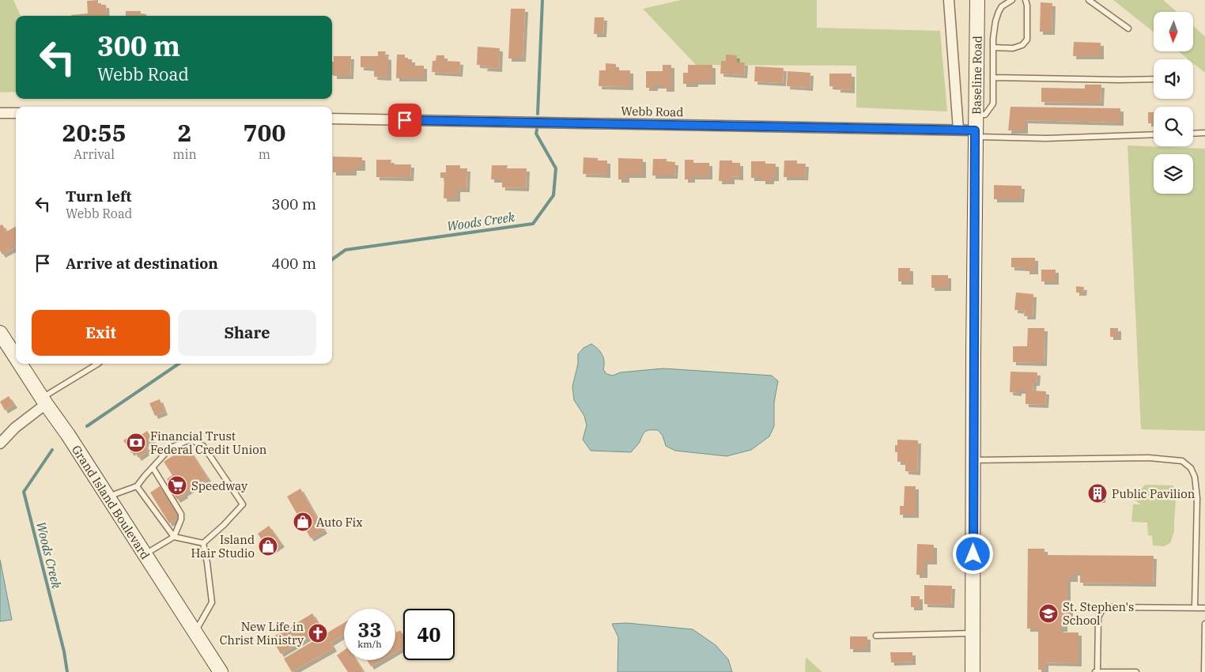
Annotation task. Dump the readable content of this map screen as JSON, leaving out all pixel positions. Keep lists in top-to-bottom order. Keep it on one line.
{"streets":{"street":["Baseline Road","Webb Road","Grand Island Boulevard"]},"crossings":[["Baseline Road","Webb Road"]],"water":["Woods Creek"],"places":{"bank":["Financial Trust Federal Credit Union"],"supermarket":["Speedway"],"building":["Public Pavilion"],"shop":["Auto Fix","Island Hair Studio"],"school or university":["St. Stephen's School"],"church":["New Life in Christ Ministry"]},"north":"bottom","page":{"turn":["300 m","Webb Road"],"eta":["20:55","Arrival","2","min","700","m"],"list":[{"name":"Turn left","note":"Webb Road","value":"300 m"},{"name":"Arrive at destination","value":"400 m"}],"buttons":["Exit","Share"],"speed":"33 km/h","limit":"40"}}
